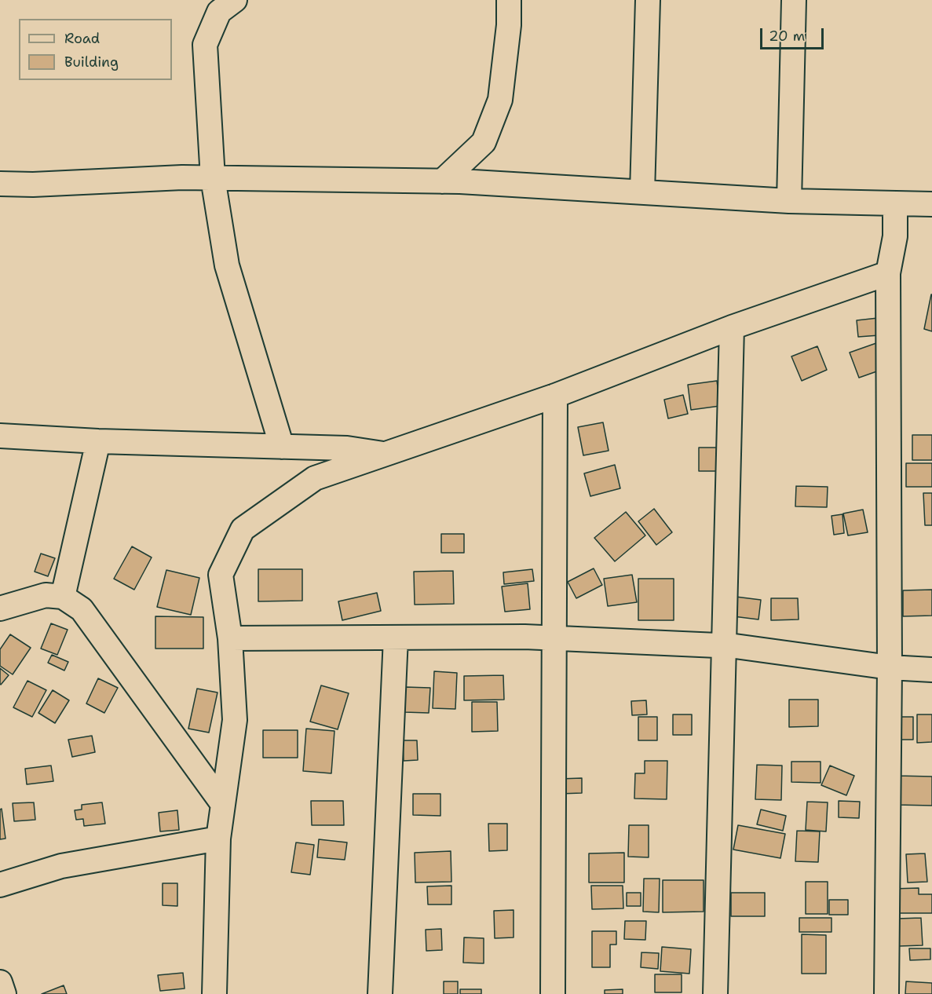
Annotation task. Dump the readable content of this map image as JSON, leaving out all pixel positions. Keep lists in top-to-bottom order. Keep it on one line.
{"legend":["Road","Building"],"scale_bar":"20 m"}
